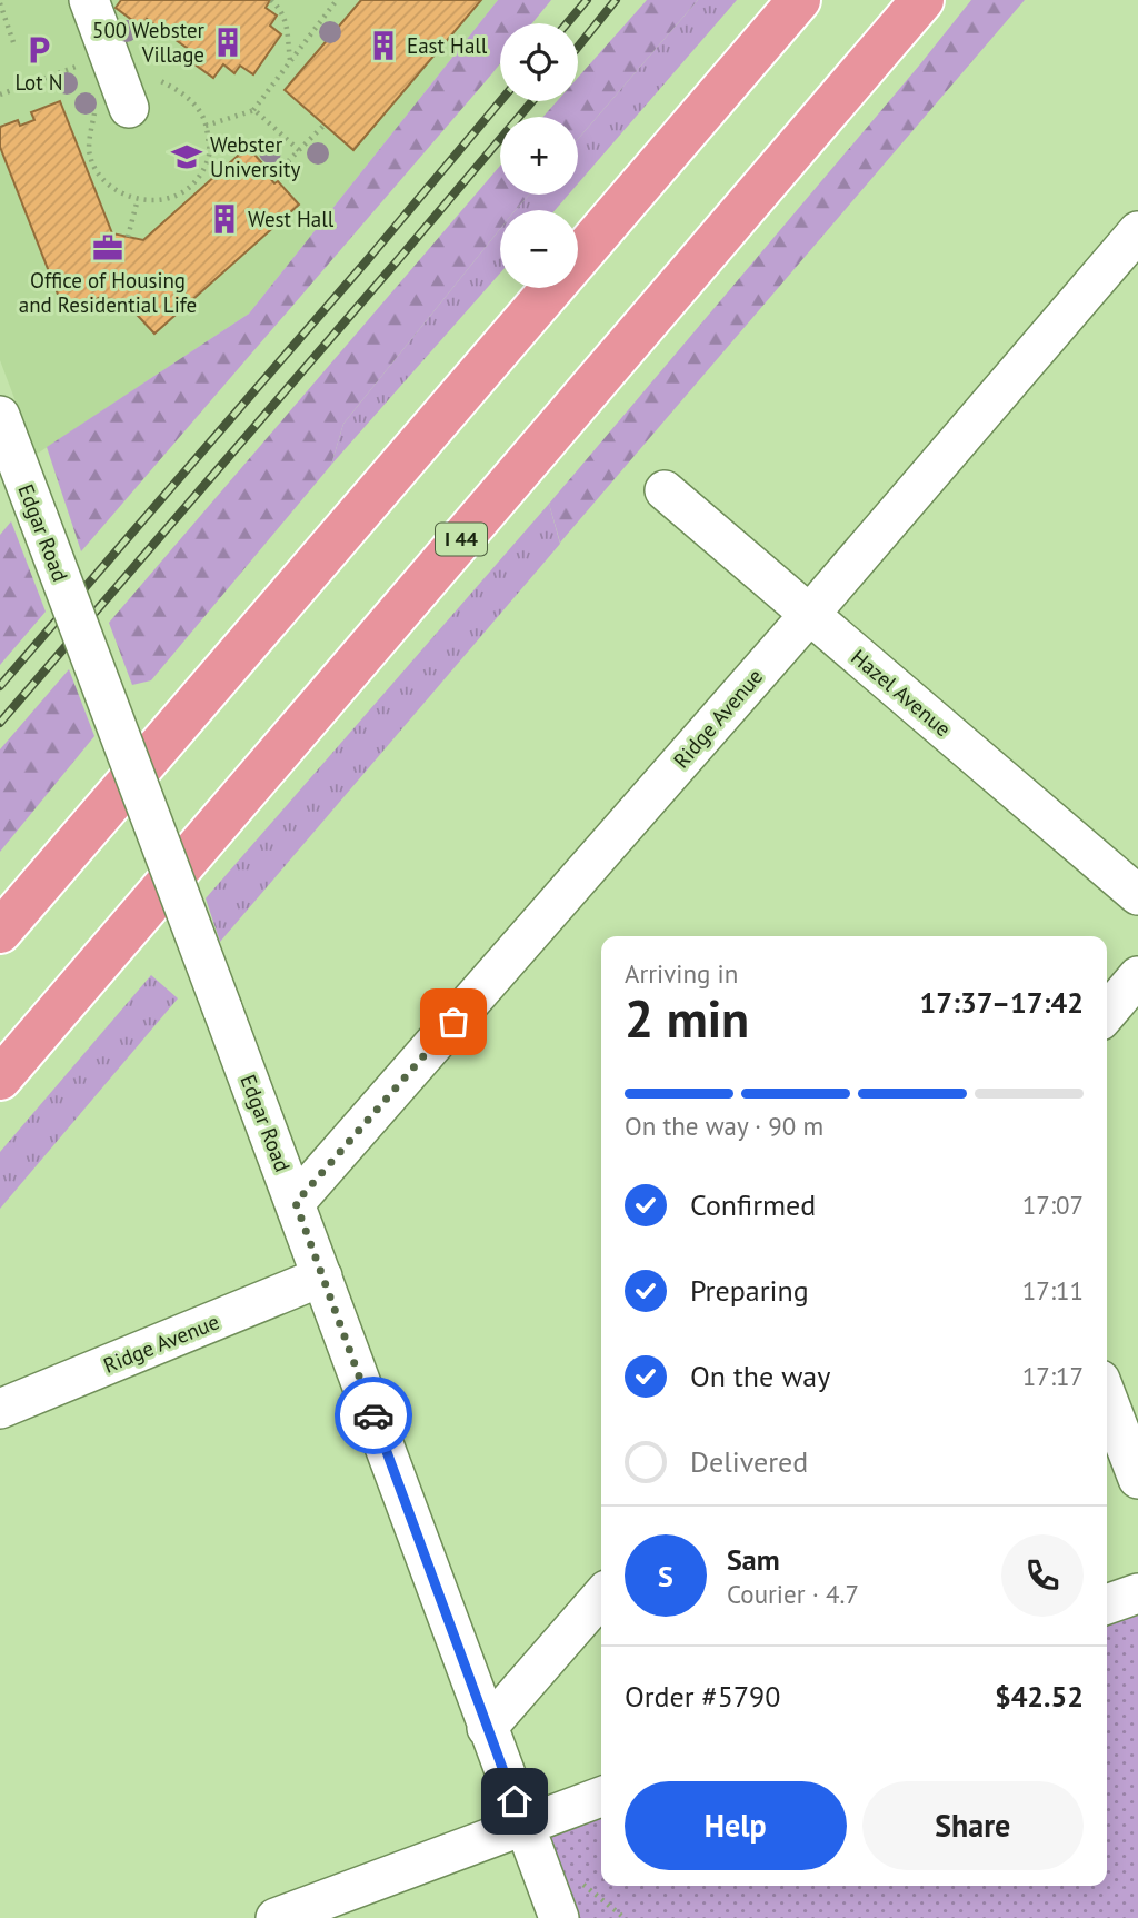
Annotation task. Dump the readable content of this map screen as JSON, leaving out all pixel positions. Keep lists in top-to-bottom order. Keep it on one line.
{"streets":{"highway":["I 44"],"street":["Edgar Road","Hazel Avenue","Ridge Avenue"]},"crossings":[["Edgar Road","Ridge Avenue"],["Hazel Avenue","Ridge Avenue"]],"places":{"building":["500 Webster Village","East Hall","West Hall"],"parking":["Lot N"],"school or university":["Webster University"],"office":["Office of Housing and Residential Life"]},"page":{"map_buttons":["+","−"],"heading":["2 min","Arriving in","17:37–17:42"],"panel":["Sam","Courier · 4.7","Order #5790","$42.52"],"bar":"On the way · 90 m","list":[["Confirmed","17:07"],["Preparing","17:11"],["On the way","17:17"],"Delivered"],"round":"S","buttons":["Help","Share"]}}
